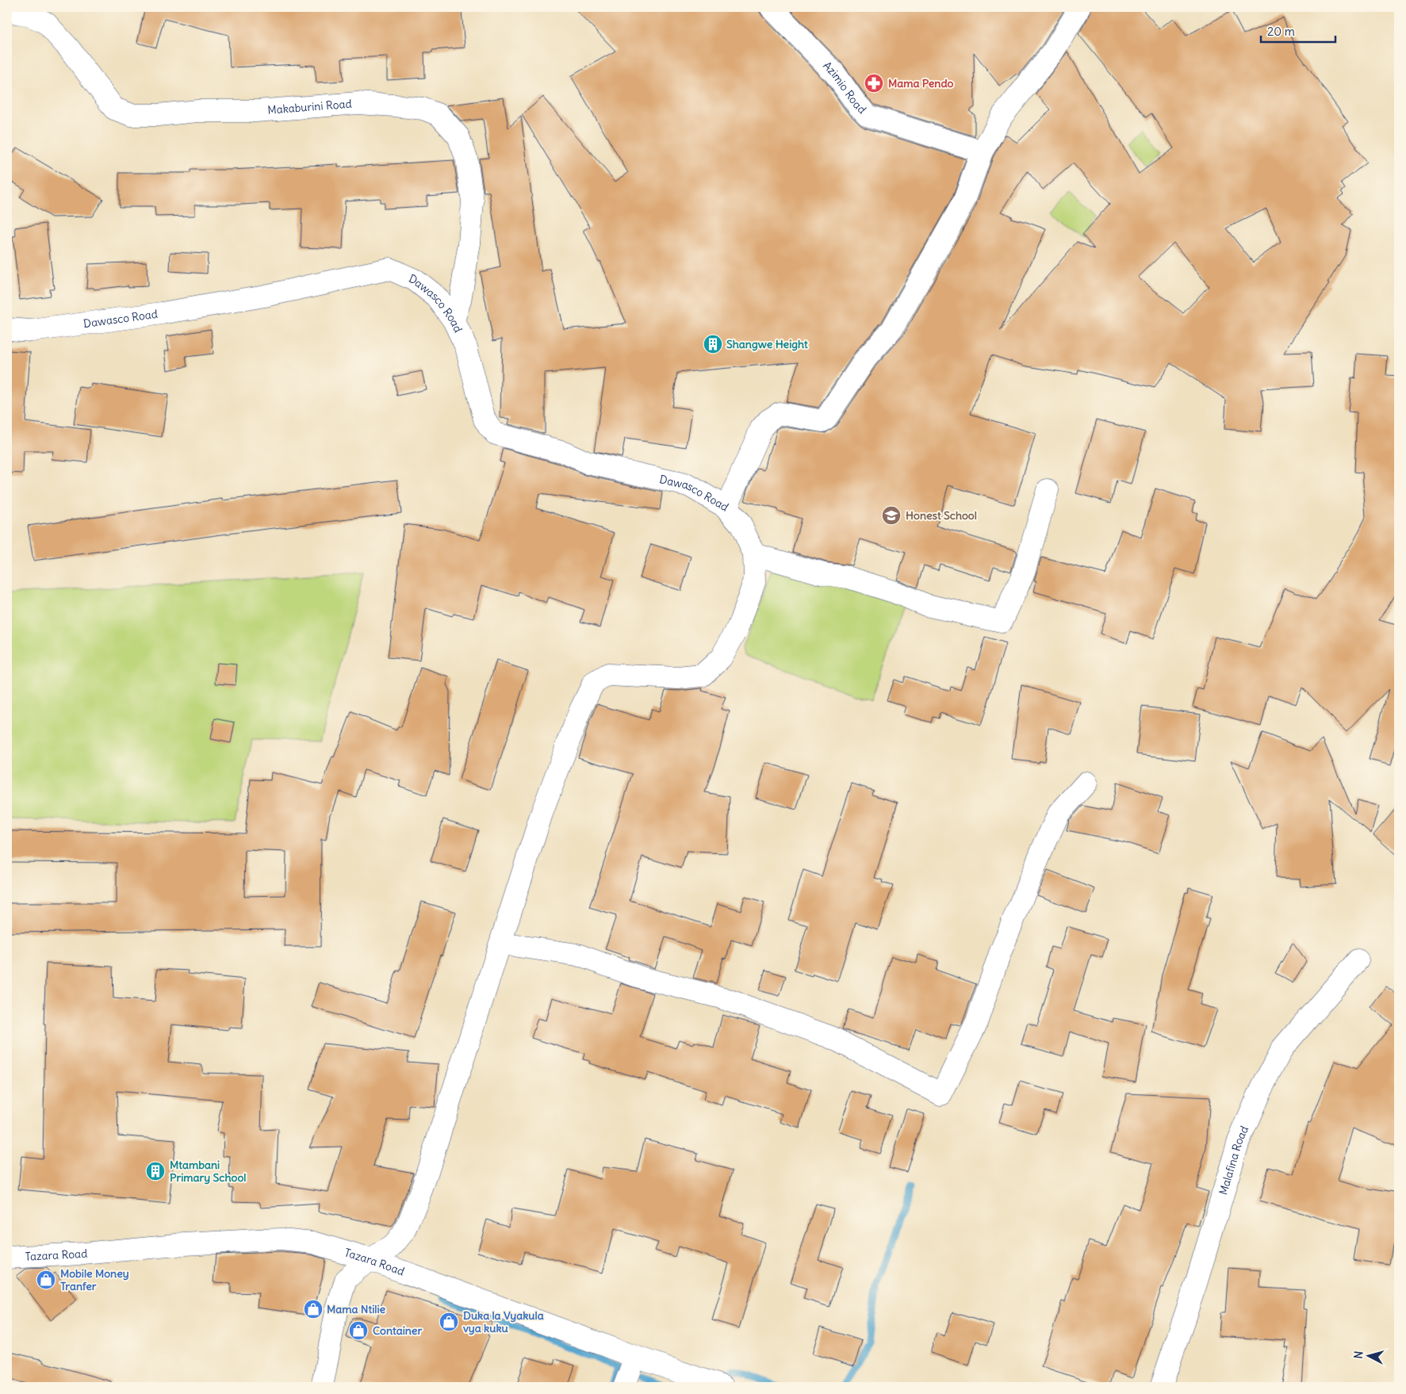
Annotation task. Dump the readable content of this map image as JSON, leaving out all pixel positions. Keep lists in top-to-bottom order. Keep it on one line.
{"streets":{"street":["Azimio Road","Makaburini Road","Dawasco Road","Malafina Road","Tazara Road"]},"crossings":[["Makaburini Road","Dawasco Road"]],"places":{"pharmacy":["Mama Pendo"],"building":["Shangwe Height","Mtambani Primary School"],"school or university":["Honest School"],"shop":["Mobile Money Tranfer","Mama Ntilie","Duka la Vyakula vya kuku","Container"]},"scale_bar":"20 m","north":"left"}
